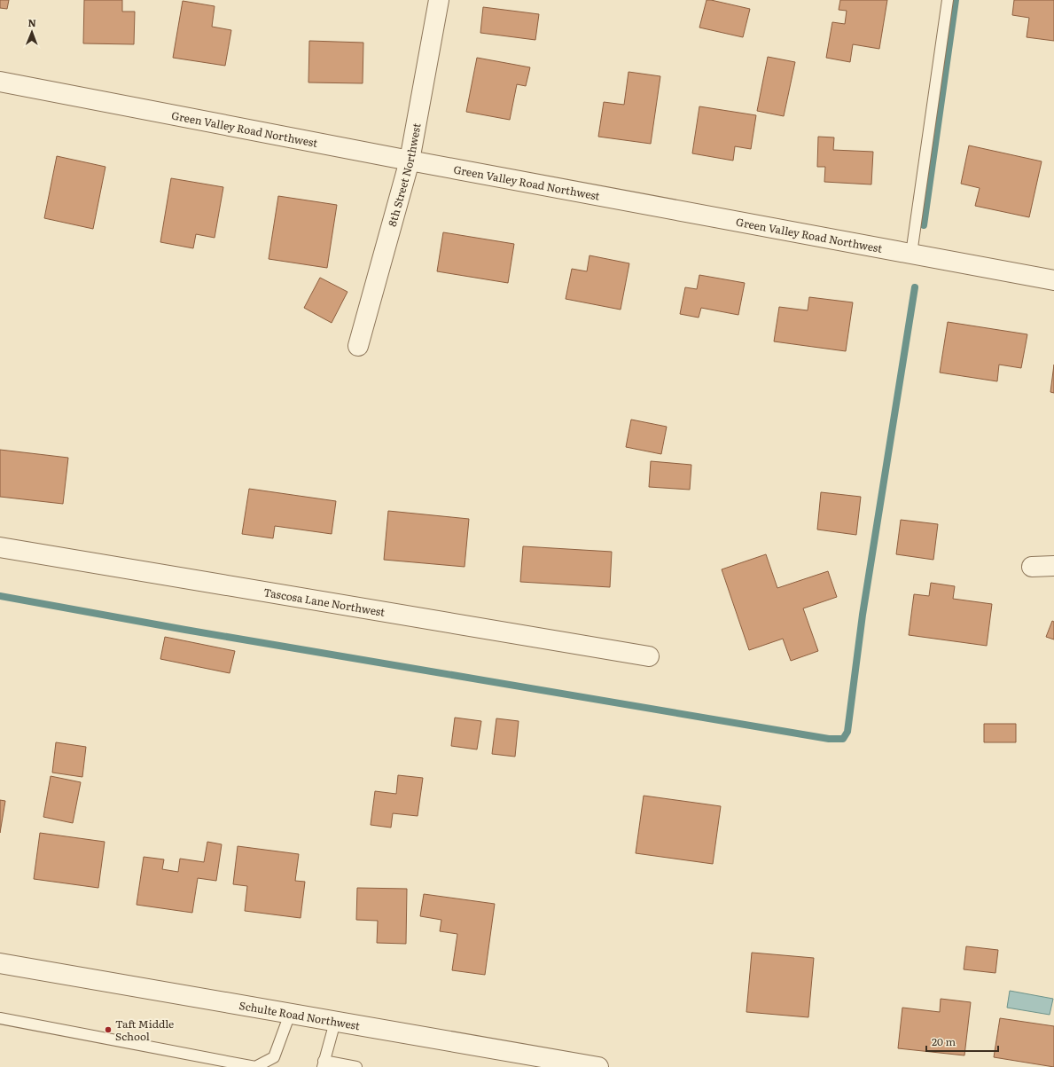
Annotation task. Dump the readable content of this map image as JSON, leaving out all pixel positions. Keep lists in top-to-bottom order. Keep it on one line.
{"streets":{"street":["Green Valley Road Northwest","8th Street Northwest","Tascosa Lane Northwest","Schulte Road Northwest"]},"crossings":[["Green Valley Road Northwest","8th Street Northwest"]],"places":["Taft Middle School"],"scale_bar":"20 m","north":"top"}
